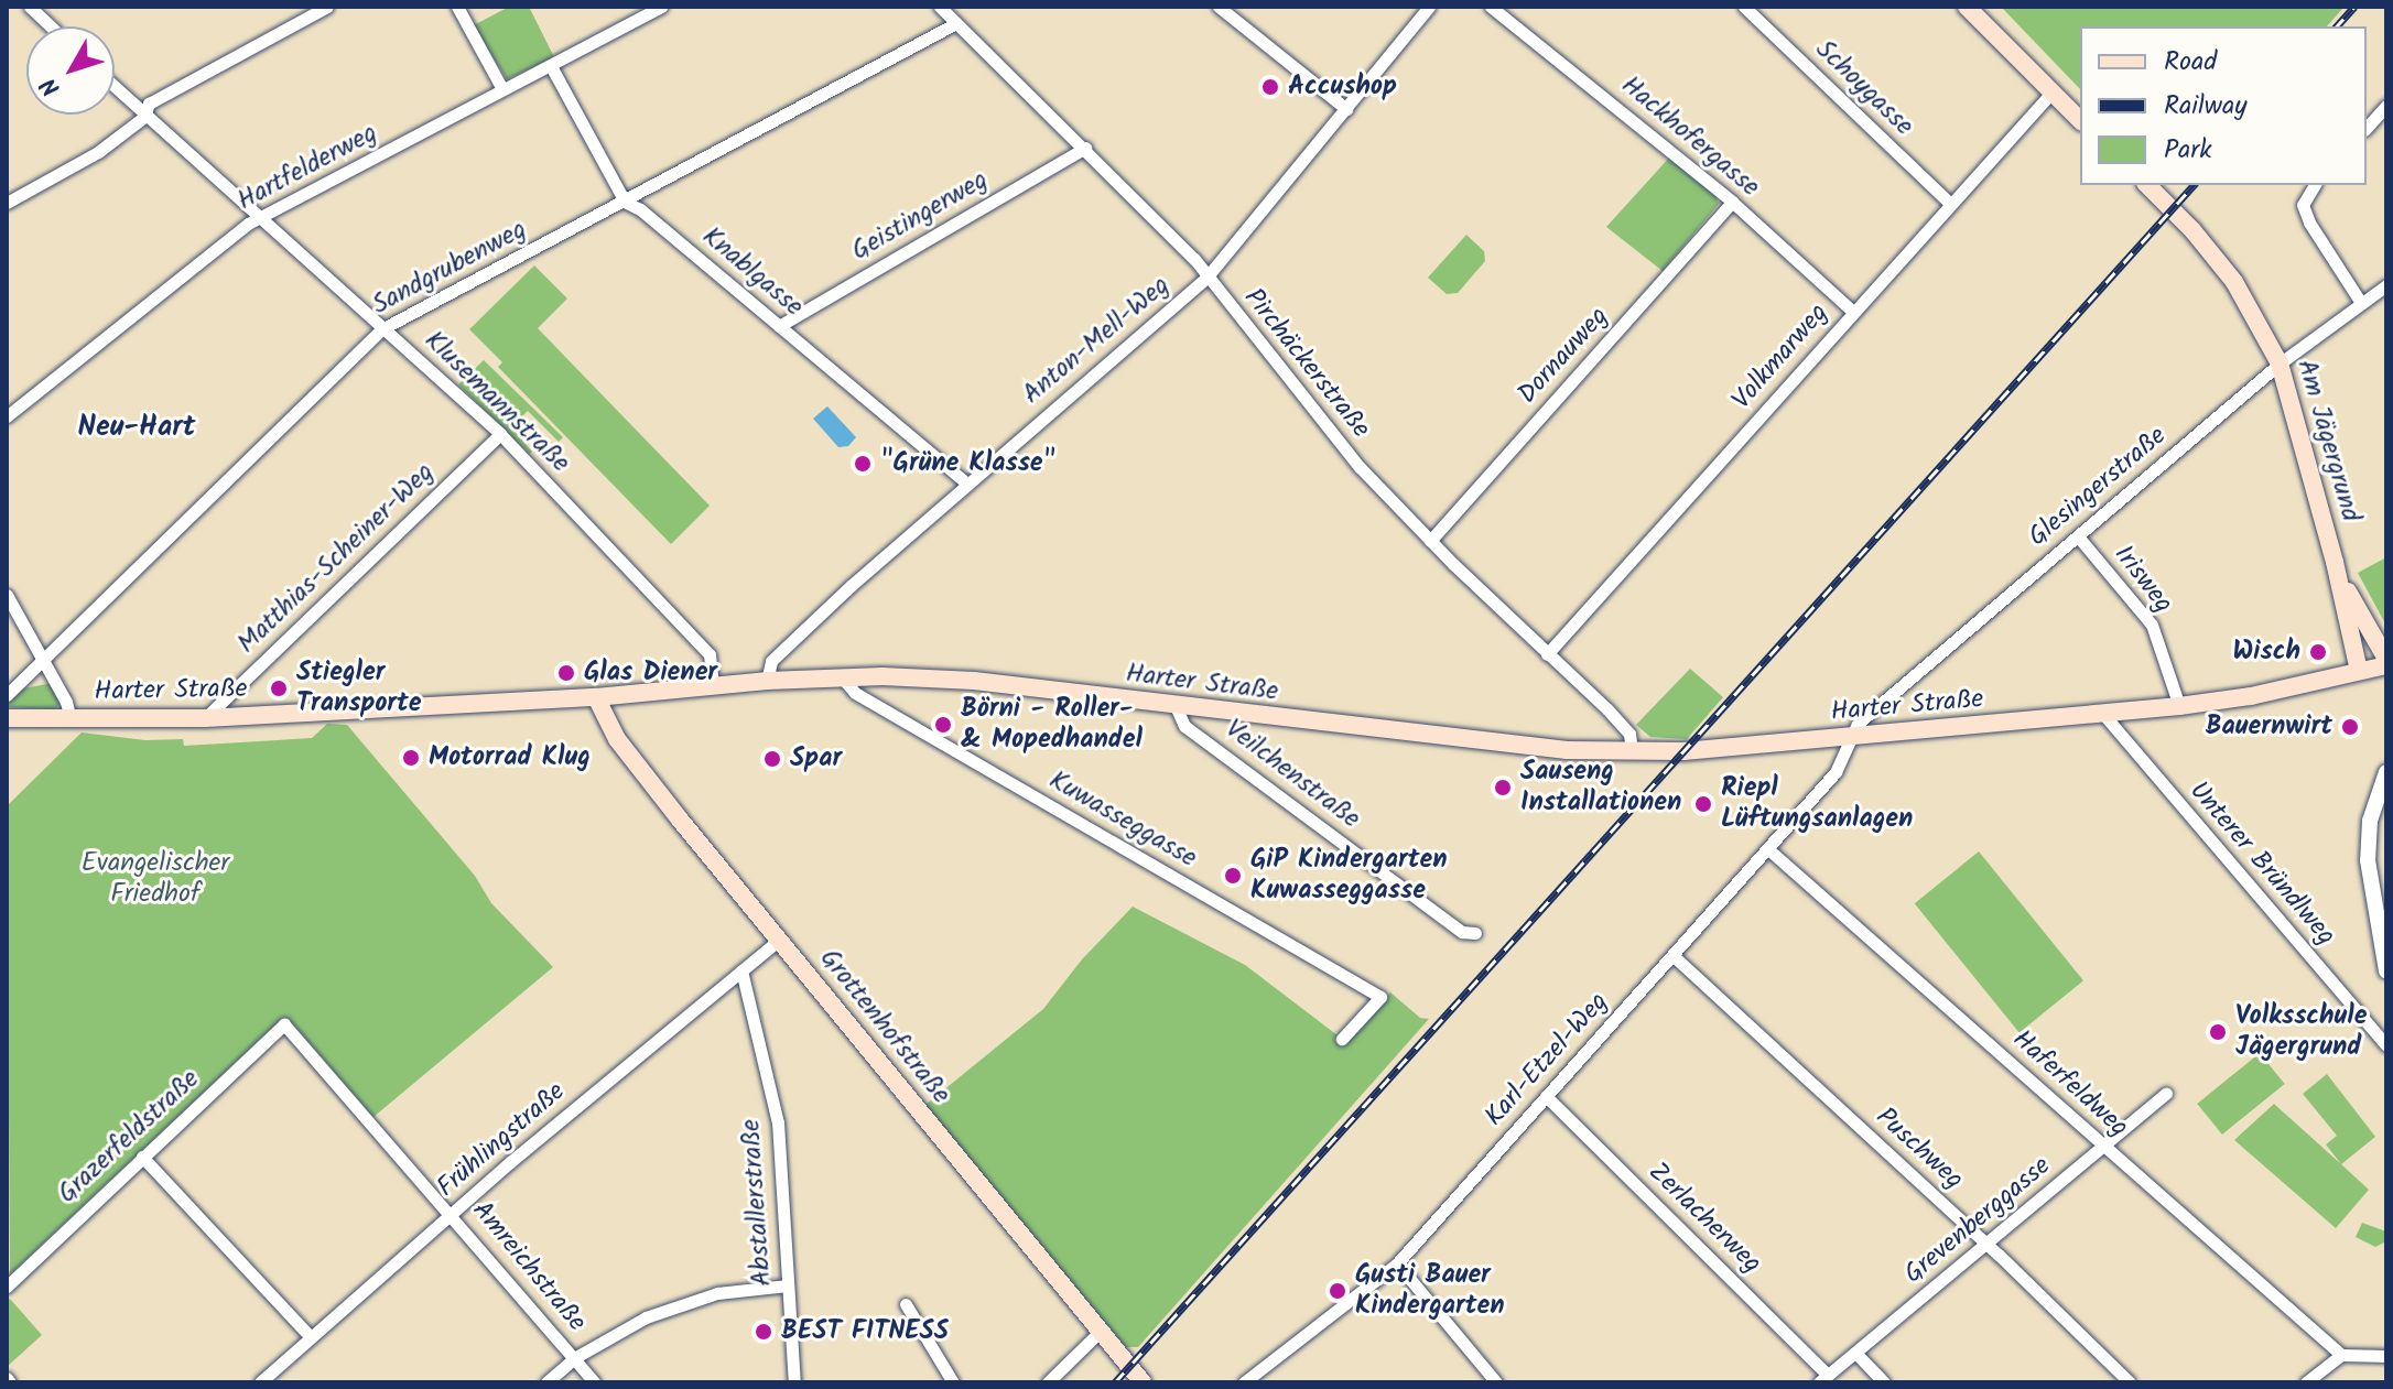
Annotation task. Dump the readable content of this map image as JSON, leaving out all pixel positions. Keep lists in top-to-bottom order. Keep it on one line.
{"streets":{"main road":["Am Jägergrund","Harter Straße","Grottenhofstraße"],"street":["Schoygasse","Hackhofergasse","Hartfelderweg","Geistingerweg","Sandgrubenweg","Knablgasse","Anton-Mell-Weg","Dornauweg","Volkmarweg","Pirchäckerstraße","Klusemannstraße","Glesingerstraße","Matthias-Scheiner-Weg","Irisweg","Veilchenstraße","Kuwasseggasse","Unterer Bründlweg","Karl-Etzel-Weg","Haferfeldweg","Grazerfeldstraße","Frühlingstraße","Puschweg","Abstallerstraße","Zerlacherweg","Grevenberggasse","Amreichstraße"]},"crossings":[["Schoygasse","Volkmarweg"],["Hackhofergasse","Dornauweg"],["Hackhofergasse","Volkmarweg"],["Hartfelderweg","Knablgasse"],["Hartfelderweg","Klusemannstraße"],["Geistingerweg","Knablgasse"],["Geistingerweg","Pirchäckerstraße"],["Sandgrubenweg","Knablgasse"],["Sandgrubenweg","Pirchäckerstraße"],["Sandgrubenweg","Klusemannstraße"],["Knablgasse","Anton-Mell-Weg"],["Anton-Mell-Weg","Pirchäckerstraße"],["Anton-Mell-Weg","Harter Straße"],["Dornauweg","Pirchäckerstraße"],["Volkmarweg","Pirchäckerstraße"],["Pirchäckerstraße","Harter Straße"],["Klusemannstraße","Matthias-Scheiner-Weg"],["Klusemannstraße","Harter Straße"],["Am Jägergrund","Glesingerstraße"],["Am Jägergrund","Harter Straße"],["Glesingerstraße","Irisweg"],["Glesingerstraße","Harter Straße"],["Glesingerstraße","Karl-Etzel-Weg"],["Matthias-Scheiner-Weg","Harter Straße"],["Irisweg","Harter Straße"],["Harter Straße","Veilchenstraße"],["Harter Straße","Kuwasseggasse"],["Harter Straße","Unterer Bründlweg"],["Harter Straße","Grottenhofstraße"],["Harter Straße","Karl-Etzel-Weg"],["Grottenhofstraße","Frühlingstraße"],["Karl-Etzel-Weg","Haferfeldweg"],["Karl-Etzel-Weg","Puschweg"],["Karl-Etzel-Weg","Zerlacherweg"],["Haferfeldweg","Grevenberggasse"],["Grazerfeldstraße","Amreichstraße"],["Frühlingstraße","Abstallerstraße"],["Frühlingstraße","Amreichstraße"],["Puschweg","Grevenberggasse"],["Zerlacherweg","Grevenberggasse"]],"districts":["Neu-Hart"],"parks":["Evangelischer Friedhof"],"places":["Accushop","\"Grüne Klasse\"","Wisch","Glas Diener","Stiegler Transporte","Börni - Roller- & Mopedhandel","Bauernwirt","Motorrad Klug","Spar","Sauseng Installationen","Riepl Lüftungsanlagen","GiP Kindergarten Kuwasseggasse","Volksschule Jägergrund","Gusti Bauer Kindergarten","BEST FITNESS"],"legend":["Road","Railway","Park"],"north":"bottom left"}
